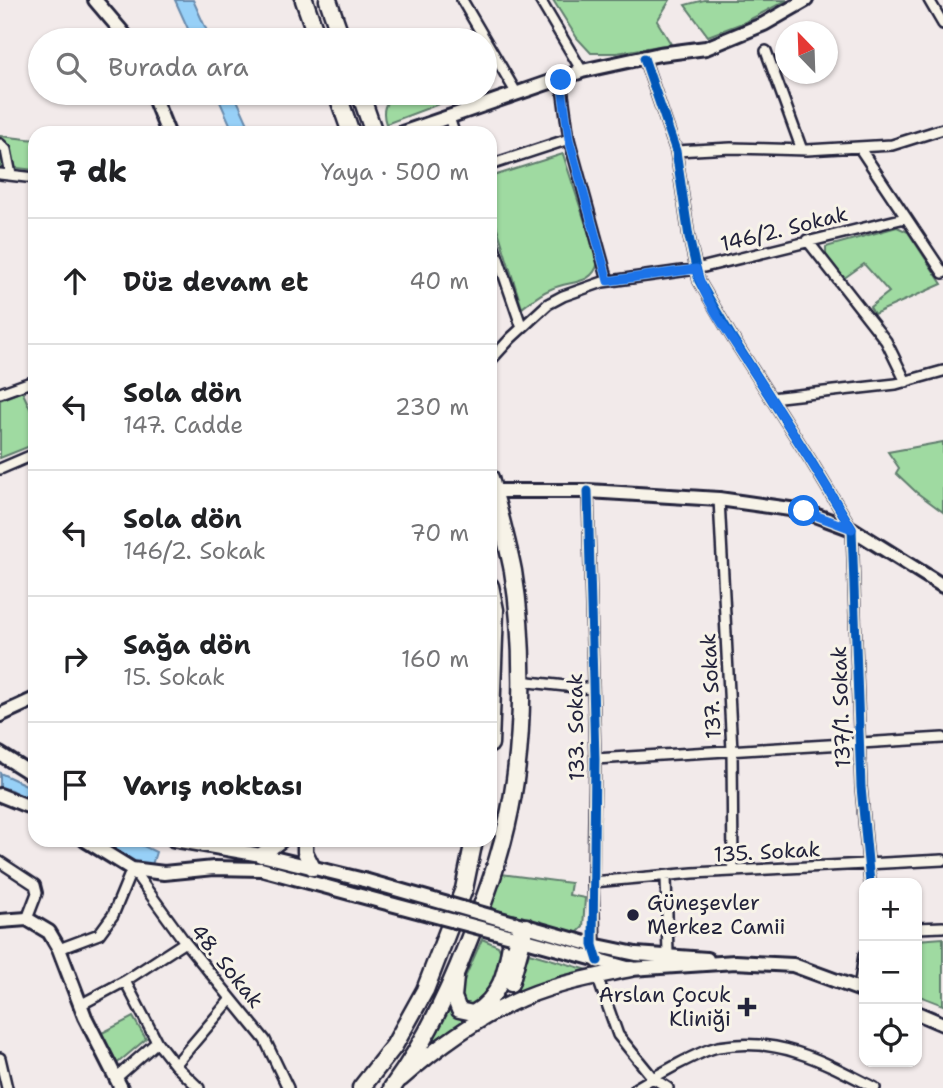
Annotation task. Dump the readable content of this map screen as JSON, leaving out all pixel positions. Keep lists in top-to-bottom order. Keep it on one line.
{"streets":{"street":["146/2. Sokak","137. Sokak","137/1. Sokak","133. Sokak","135. Sokak","48. Sokak"]},"crossings":[["137. Sokak","135. Sokak"],["137/1. Sokak","135. Sokak"],["133. Sokak","135. Sokak"]],"places":{"other":["Güneşevler Merkez Camii"],"health":["Arslan Çocuk Kliniği"]},"north":"top left","page":{"search":"Burada ara","heading":["7 dk","Yaya · 500 m"],"list":[["Düz devam et","40 m"],["Sola dön","147. Cadde","230 m"],["Sola dön","146/2. Sokak","70 m"],["Sağa dön","15. Sokak","160 m"],"Varış noktası"],"map_buttons":["+","−"]}}
